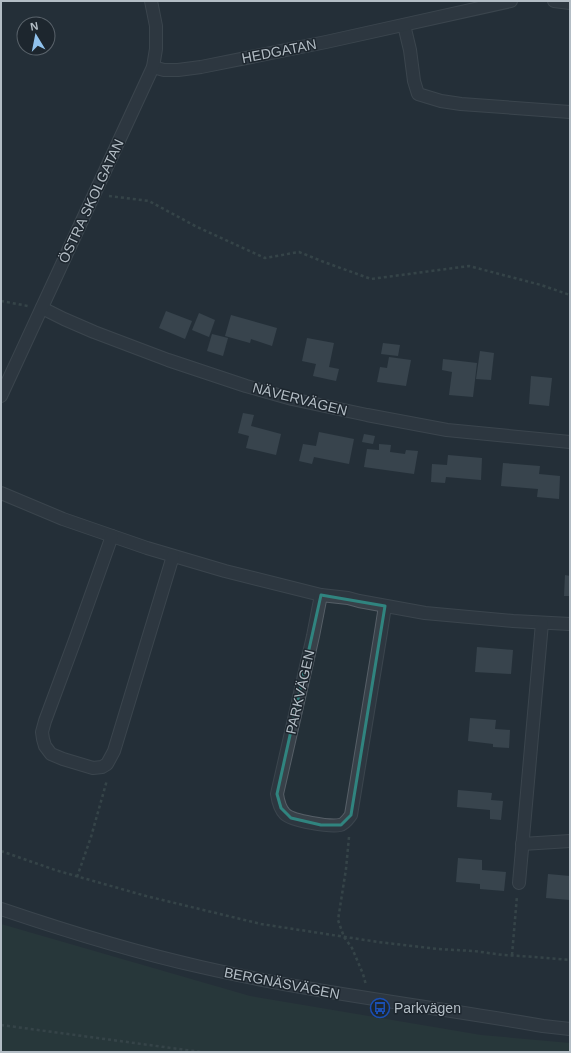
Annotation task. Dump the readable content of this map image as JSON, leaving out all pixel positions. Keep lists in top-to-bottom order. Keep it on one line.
{"streets":{"street":["HEDGATAN","ÖSTRA SKOLGATAN","NÄVERVÄGEN","PARKVÄGEN","BERGNÄSVÄGEN"]},"crossings":[["HEDGATAN","ÖSTRA SKOLGATAN"],["ÖSTRA SKOLGATAN","NÄVERVÄGEN"]],"places":{"bus stop":["Parkvägen"]},"north":"top"}
